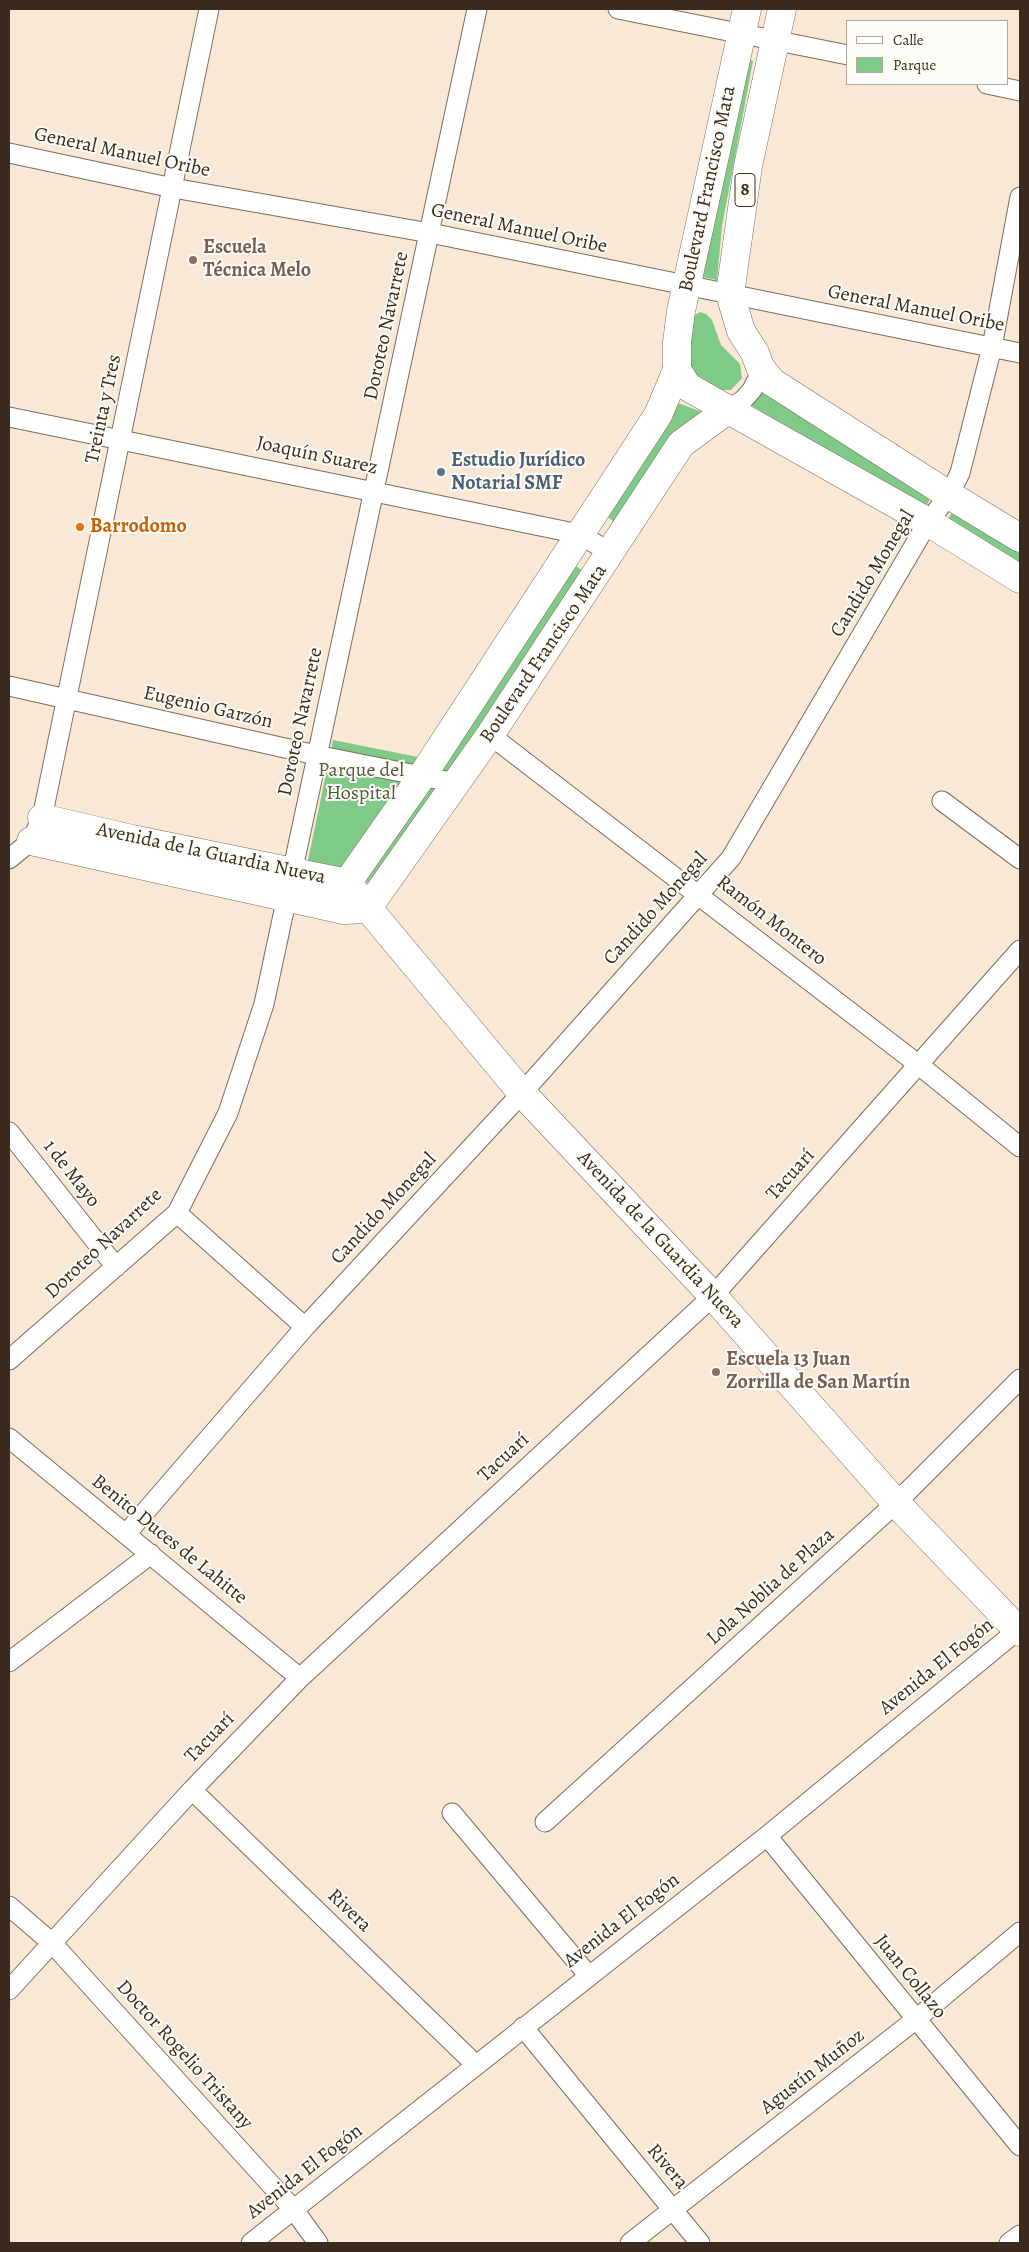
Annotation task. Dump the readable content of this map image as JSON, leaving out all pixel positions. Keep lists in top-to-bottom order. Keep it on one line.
{"streets":{"street":["General Manuel Oribe","Boulevard Francisco Mata","8","Doroteo Navarrete","Treinta y Tres","Joaquín Suarez","Candido Monegal","Eugenio Garzón","Avenida de la Guardia Nueva","Ramón Montero","1 de Mayo","Tacuarí","Benito Duces de Lahitte","Lola Noblia de Plaza","Avenida El Fogón","Rivera","Juan Collazo","Doctor Rogelio Tristany","Agustín Muñoz"]},"crossings":[["General Manuel Oribe","Boulevard Francisco Mata"],["General Manuel Oribe","Doroteo Navarrete"],["General Manuel Oribe","Treinta y Tres"],["General Manuel Oribe","Candido Monegal"],["Boulevard Francisco Mata","8"],["Boulevard Francisco Mata","Joaquín Suarez"],["Boulevard Francisco Mata","Eugenio Garzón"],["Boulevard Francisco Mata","Avenida de la Guardia Nueva"],["Boulevard Francisco Mata","Ramón Montero"],["8","Candido Monegal"],["Doroteo Navarrete","Joaquín Suarez"],["Doroteo Navarrete","Eugenio Garzón"],["Doroteo Navarrete","Avenida de la Guardia Nueva"],["Doroteo Navarrete","1 de Mayo"],["Treinta y Tres","Joaquín Suarez"],["Treinta y Tres","Eugenio Garzón"],["Treinta y Tres","Avenida de la Guardia Nueva"],["Candido Monegal","Avenida de la Guardia Nueva"],["Candido Monegal","Ramón Montero"],["Candido Monegal","Benito Duces de Lahitte"],["Avenida de la Guardia Nueva","Tacuarí"],["Avenida de la Guardia Nueva","Lola Noblia de Plaza"],["Avenida de la Guardia Nueva","Avenida El Fogón"],["Ramón Montero","Tacuarí"],["Tacuarí","Benito Duces de Lahitte"],["Tacuarí","Rivera"],["Tacuarí","Doctor Rogelio Tristany"],["Avenida El Fogón","Rivera"],["Avenida El Fogón","Juan Collazo"],["Avenida El Fogón","Doctor Rogelio Tristany"],["Rivera","Agustín Muñoz"],["Juan Collazo","Agustín Muñoz"]],"parks":["Parque del Hospital"],"places":["Escuela Técnica Melo","Estudio Jurídico Notarial SMF","Barrodomo","Escuela 13 Juan Zorrilla de San Martín"],"legend":["Calle","Parque"]}
